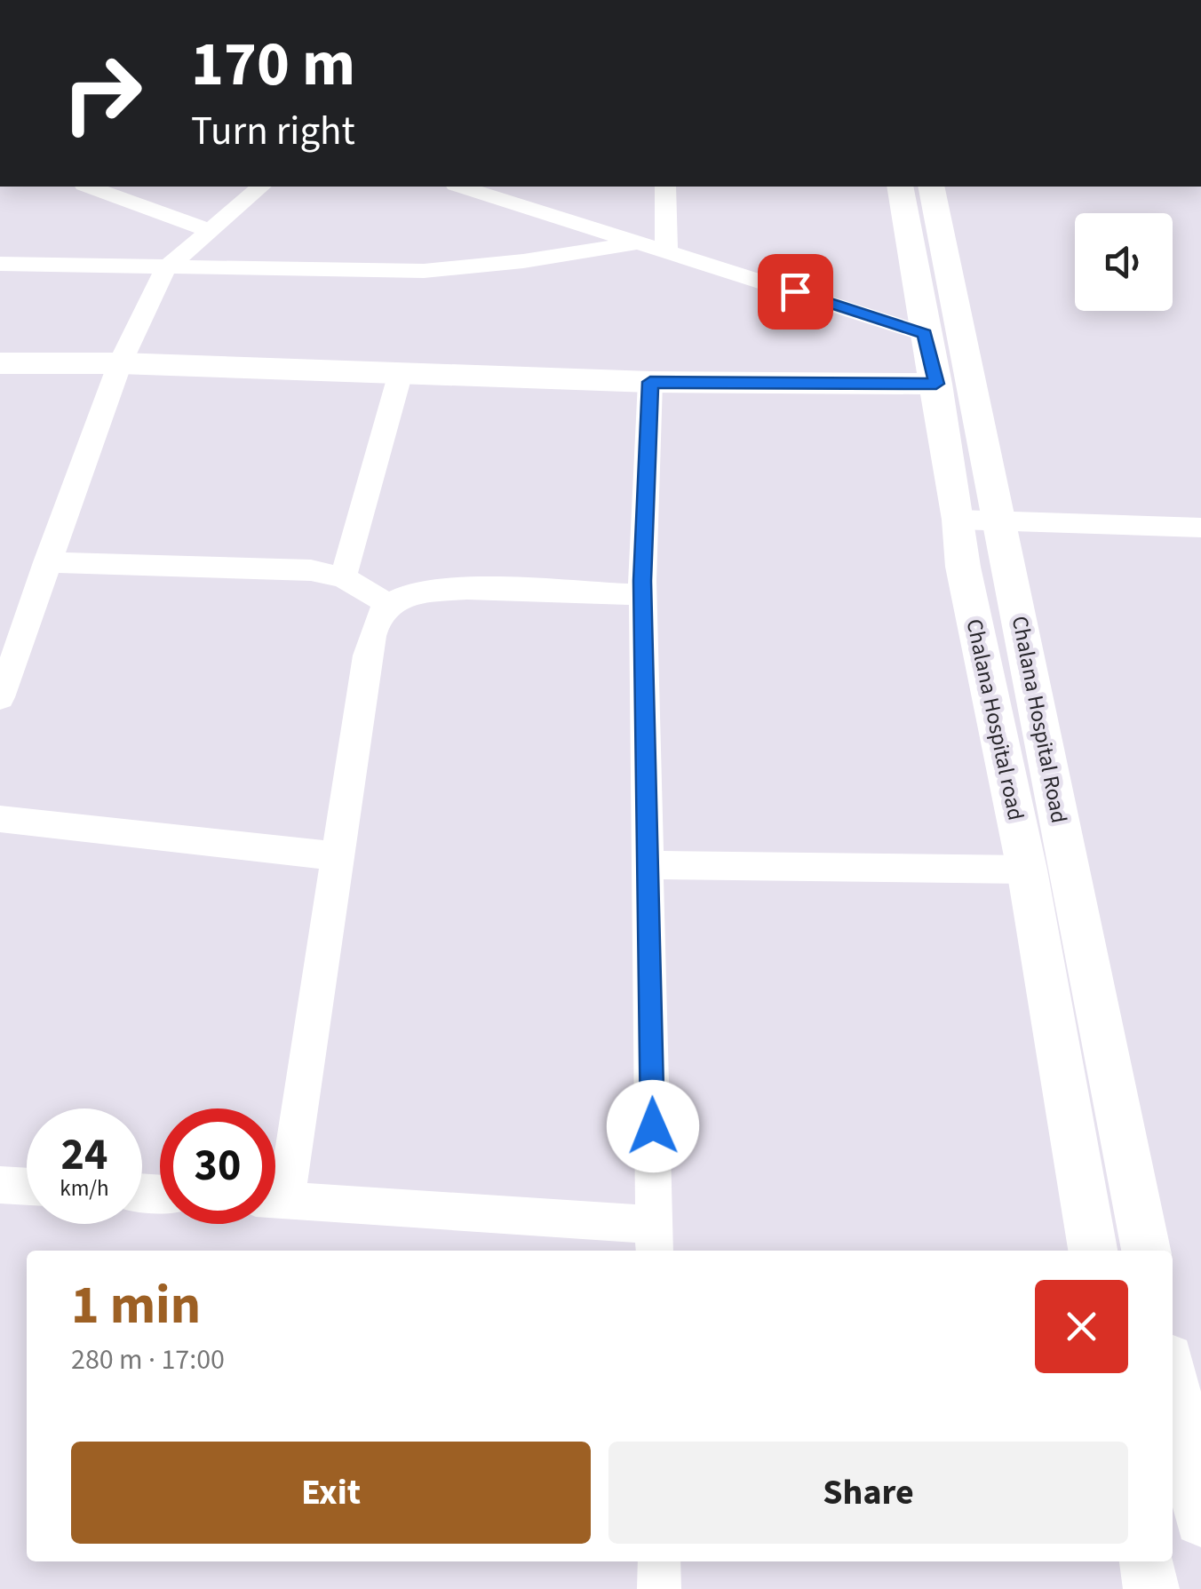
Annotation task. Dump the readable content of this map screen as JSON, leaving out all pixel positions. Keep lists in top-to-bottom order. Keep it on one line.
{"streets":{"street":["Chalana Hospital road","Chalana Hospital Road"]},"page":{"turn":["170 m","Turn right"],"speed":"24 km/h","limit":"30","heading":["1 min","280 m · 17:00"],"buttons":["Exit","Share"]}}
